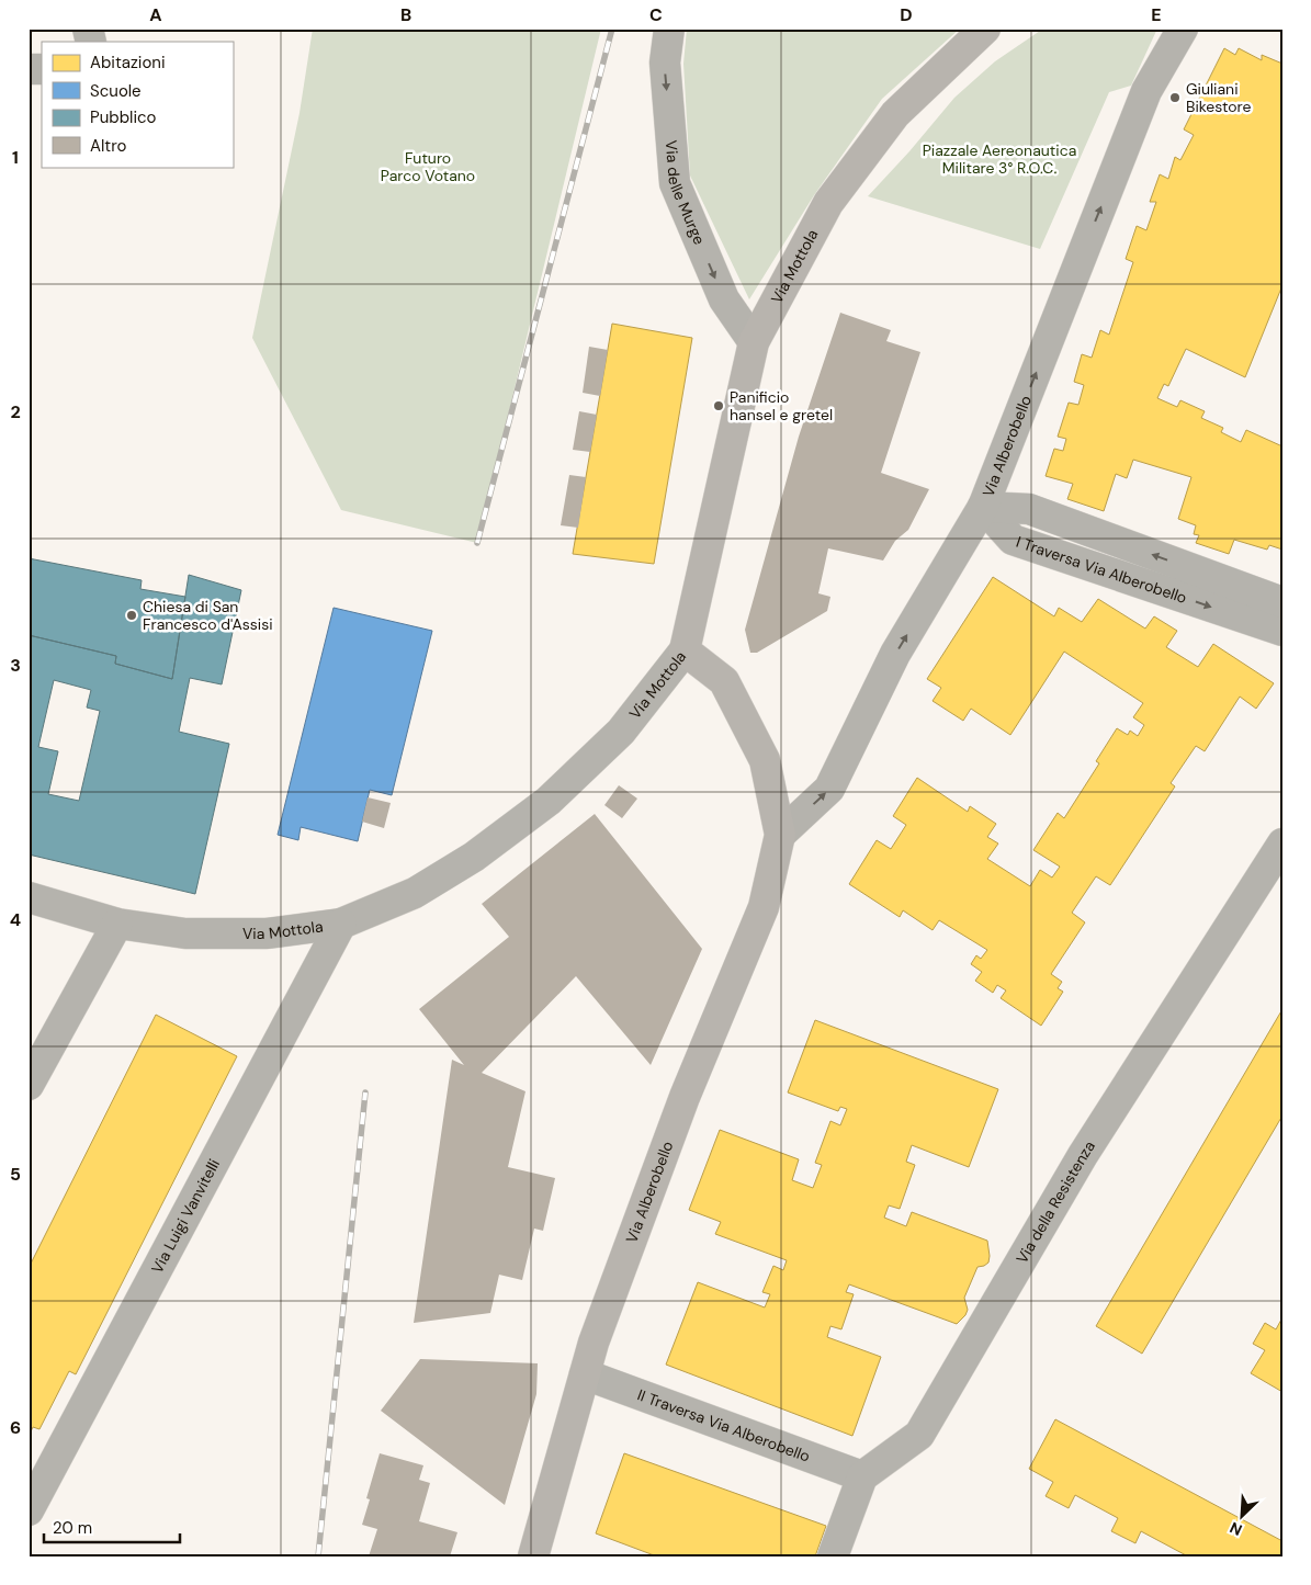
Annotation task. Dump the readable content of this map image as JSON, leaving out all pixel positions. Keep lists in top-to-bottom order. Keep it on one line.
{"streets":{"main road":["Via Mottola","Via Alberobello"],"street":["Via delle Murge","I Traversa Via Alberobello","Via della Resistenza","Via Luigi Vanvitelli","II Traversa Via Alberobello"]},"crossings":[["Via delle Murge","Via Mottola"],["Via Mottola","Via Alberobello"],["Via Mottola","Via Luigi Vanvitelli"],["Via Alberobello","I Traversa Via Alberobello"],["Via Alberobello","II Traversa Via Alberobello"],["Via della Resistenza","II Traversa Via Alberobello"]],"one_way":["Via delle Murge","Via Alberobello"],"parks":["Piazzale Aereonautica Militare 3° R.O.C.","Futuro Parco Votano"],"places":["Giuliani Bikestore","Panificio hansel e gretel","Chiesa di San Francesco d'Assisi"],"legend":["Abitazioni","Scuole","Pubblico","Altro"],"scale_bar":"20 m","north":"bottom left","grid":{"columns":["A","B","C","D","E"],"rows":["1","2","3","4","5","6"]}}
